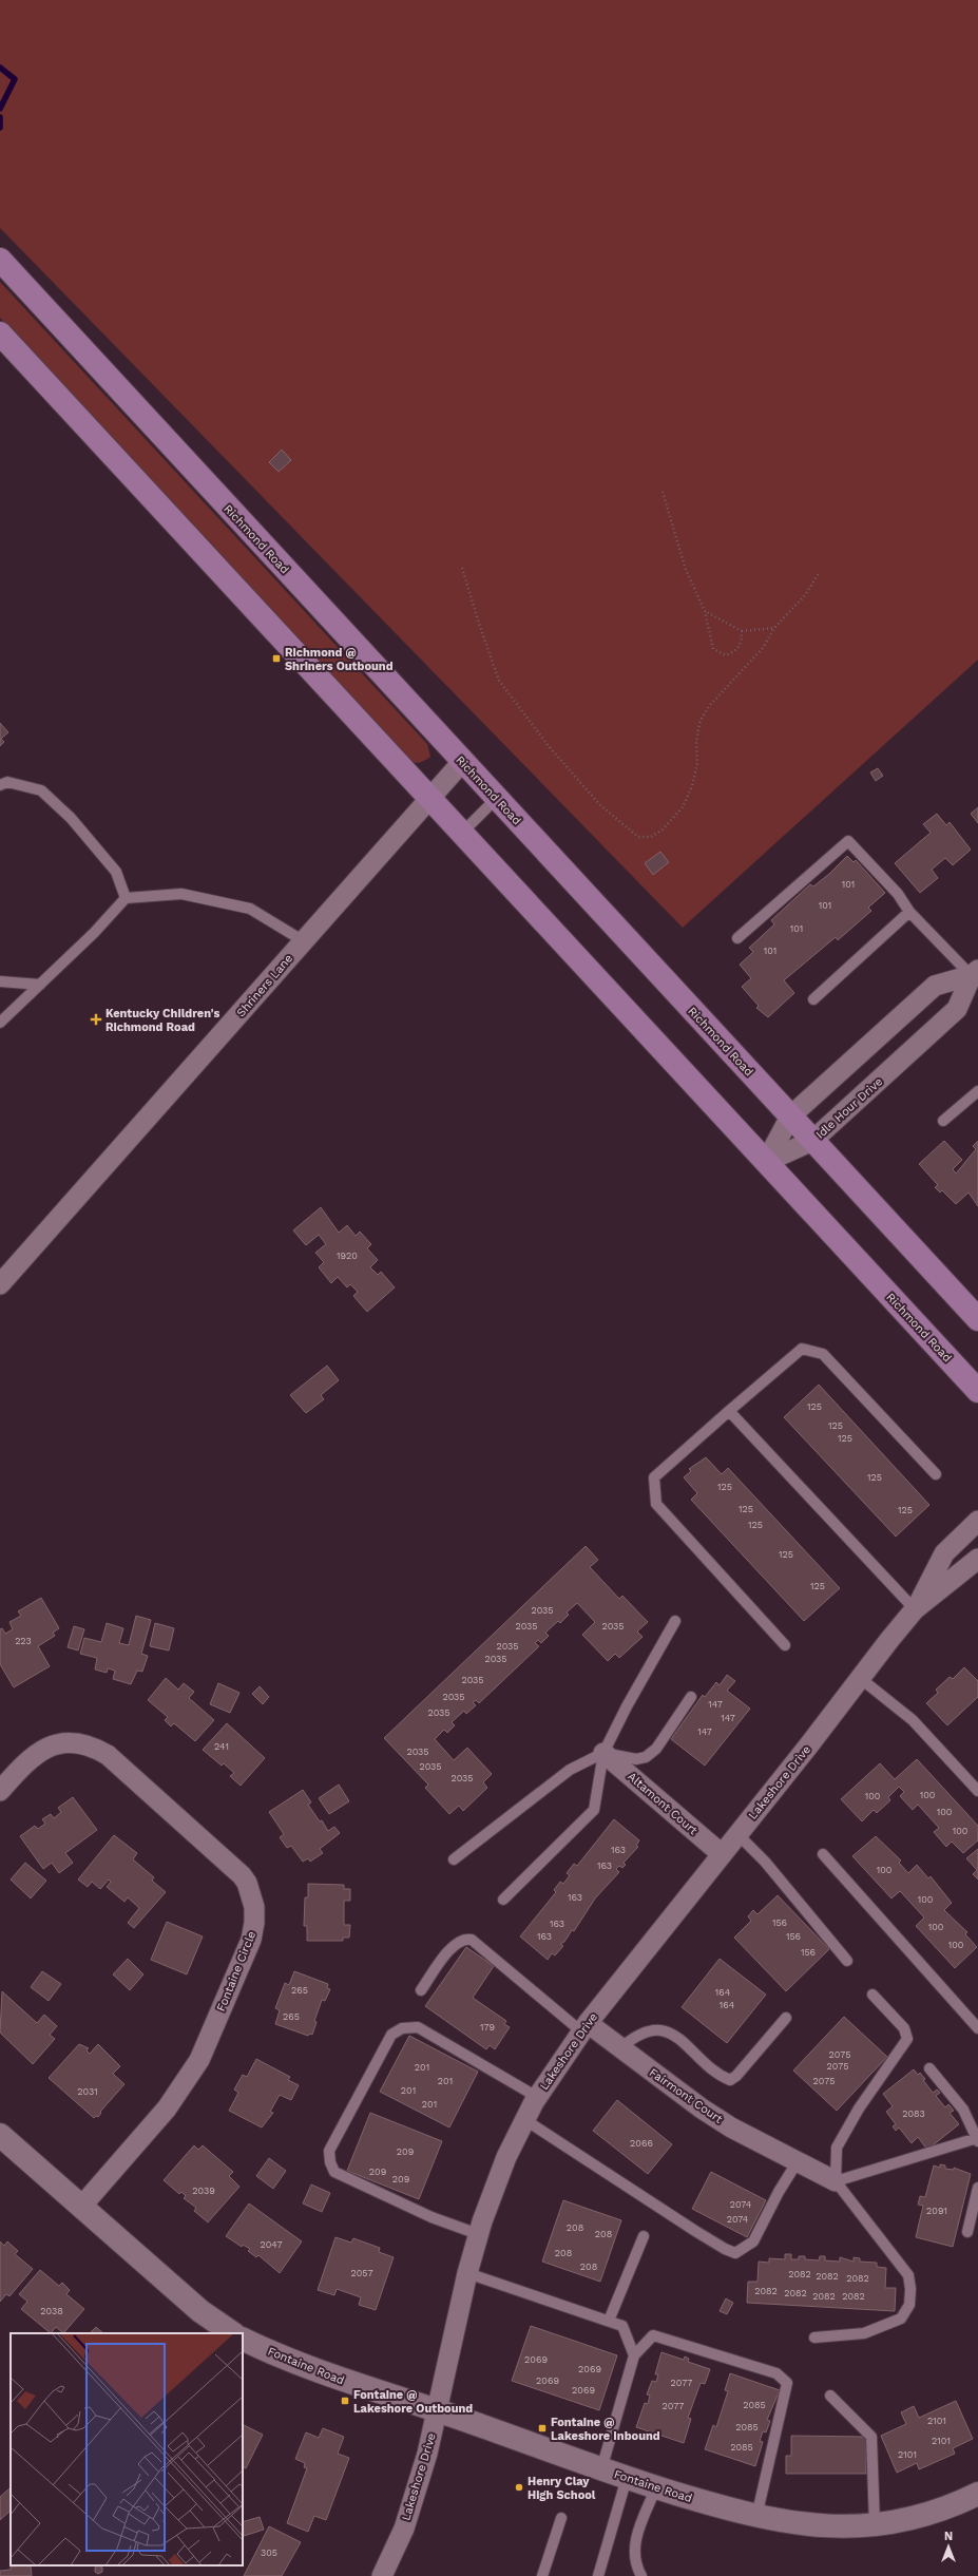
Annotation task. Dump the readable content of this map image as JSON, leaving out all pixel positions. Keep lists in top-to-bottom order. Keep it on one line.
{"streets":{"main road":["Richmond Road"],"street":["Shriners Lane","Idle Hour Drive","Lakeshore Drive","Altamont Court","Fontaine Circle","Fairmont Court","Fontaine Road"]},"crossings":[["Richmond Road","Shriners Lane"],["Richmond Road","Idle Hour Drive"],["Lakeshore Drive","Altamont Court"],["Lakeshore Drive","Fairmont Court"],["Lakeshore Drive","Fontaine Road"]],"places":{"transit":["Richmond @ Shriners Outbound","Fontaine @ Lakeshore Outbound","Fontaine @ Lakeshore Inbound"],"health":["Kentucky Children's Richmond Road"],"other":["Henry Clay High School"]},"house_numbers":["101","101","101","101","1920","125","125","125","125","125","125","125","125","125","125","2035","2035","2035","223","2035","2035","2035","2035","147","2035","147","147","241","2035","2035","2035","100","100","100","100","163","163","100","163","100","156","163","100","163","156","100","156","265","164","164","265","179","2075","2075","201","201","2075","201","2031","201","2083","2066","209","209","209","2039","2074","2091","2074","208","208","2047","208","208","2057","2082","2082","2082","2082","2082","2082","2082","2038","2069","2069","2069","2077","2069","2085","2077","2101","2085","2101","2085","2101","305"],"north":"top"}
